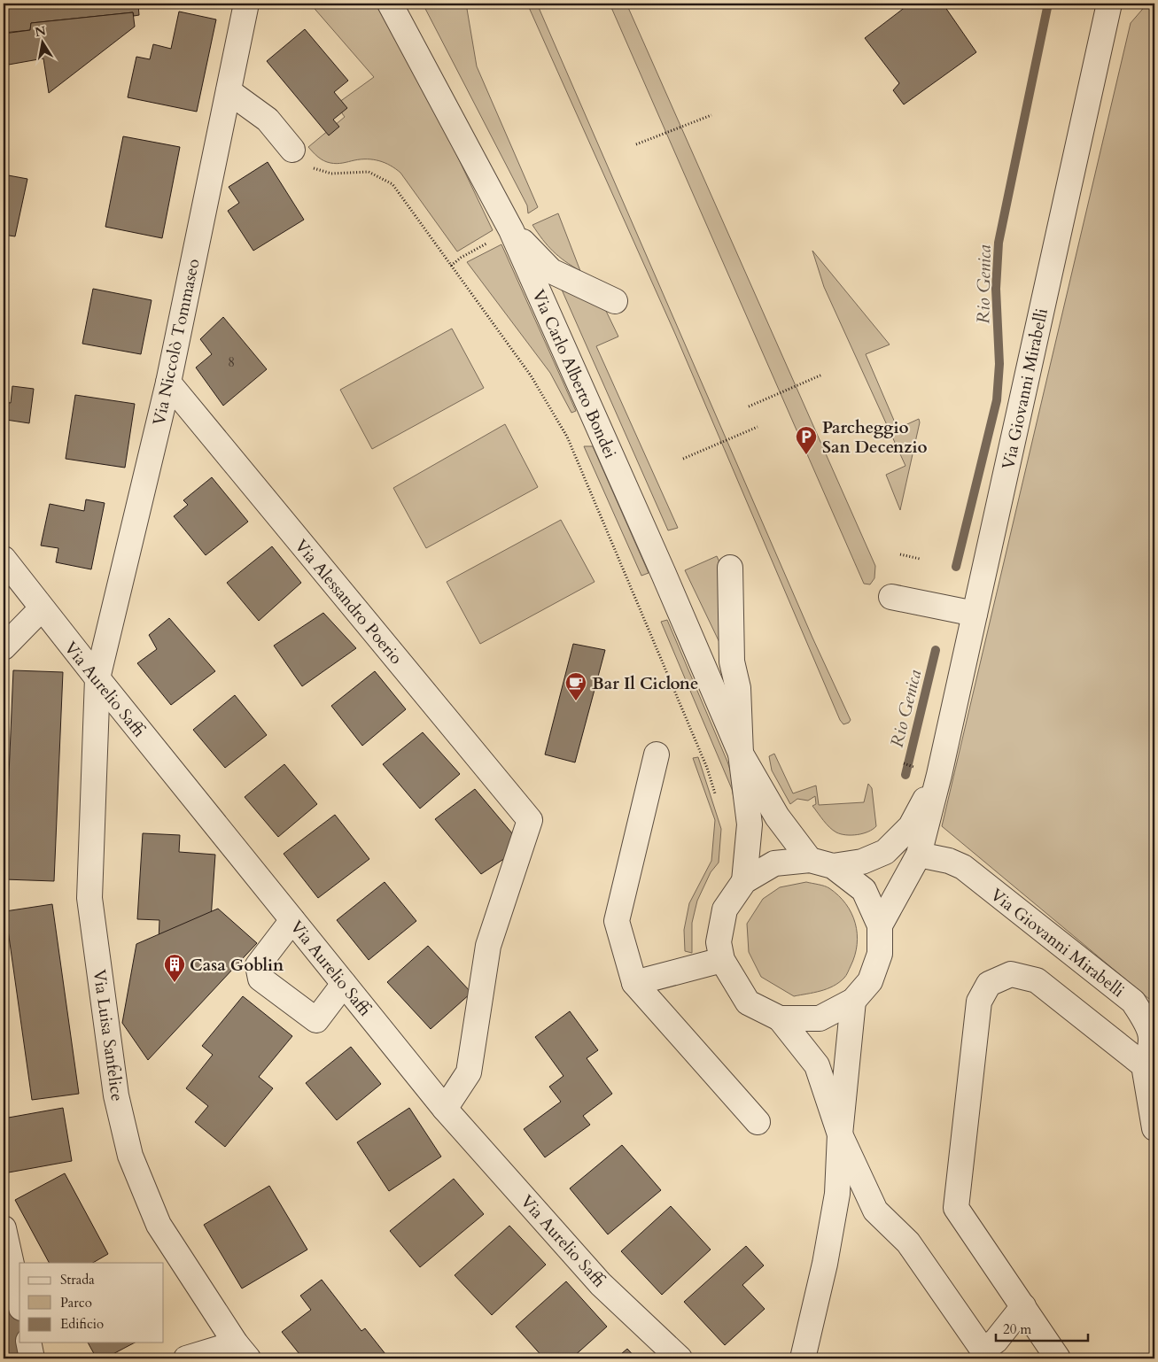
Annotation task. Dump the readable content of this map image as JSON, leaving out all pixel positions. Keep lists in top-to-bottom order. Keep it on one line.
{"streets":{"street":["Via Niccolò Tommaseo","Via Carlo Alberto Bondei","Via Giovanni Mirabelli","Via Alessandro Poerio","Via Aurelio Saffi","Via Luisa Sanfelice"]},"crossings":[["Via Niccolò Tommaseo","Via Alessandro Poerio"],["Via Niccolò Tommaseo","Via Aurelio Saffi"],["Via Niccolò Tommaseo","Via Luisa Sanfelice"],["Via Carlo Alberto Bondei","Via Giovanni Mirabelli"],["Via Alessandro Poerio","Via Aurelio Saffi"],["Via Aurelio Saffi","Via Luisa Sanfelice"]],"water":["Rio Genica"],"places":{"parking":["Parcheggio San Decenzio"],"cafe":["Bar Il Ciclone"],"building":["Casa Goblin"]},"house_numbers":["8"],"legend":["Strada","Parco","Edificio"],"scale_bar":"20 m","north":"top"}
